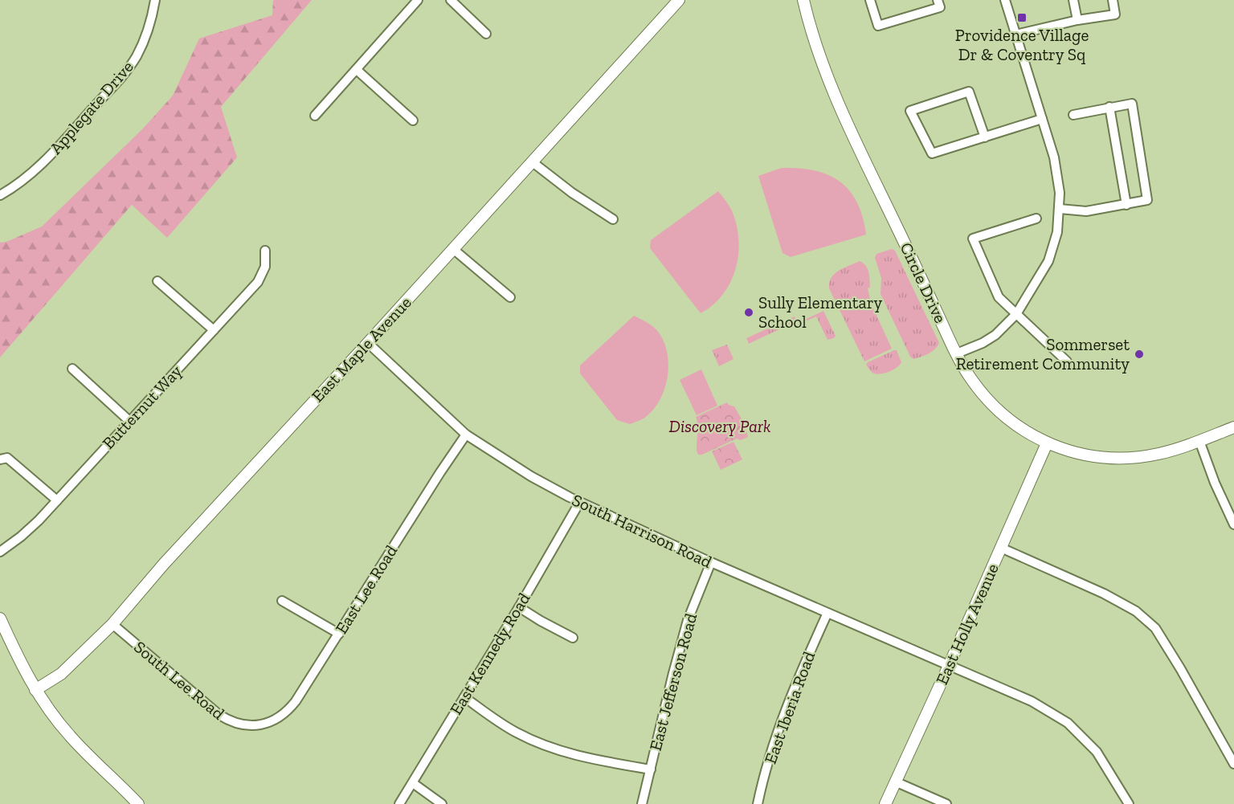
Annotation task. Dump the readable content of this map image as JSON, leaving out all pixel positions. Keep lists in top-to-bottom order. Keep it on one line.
{"streets":{"street":["Applegate Drive","Circle Drive","East Maple Avenue","Butternut Way","South Harrison Road","East Lee Road","East Holly Avenue","East Kennedy Road","South Lee Road","East Jefferson Road","East Iberia Road"]},"crossings":[["Circle Drive","East Holly Avenue"],["East Maple Avenue","South Harrison Road"],["East Maple Avenue","South Lee Road"],["South Harrison Road","East Lee Road"],["South Harrison Road","East Holly Avenue"],["South Harrison Road","East Kennedy Road"],["South Harrison Road","East Jefferson Road"],["South Harrison Road","East Iberia Road"],["East Lee Road","South Lee Road"]],"parks":["Discovery Park"],"places":{"transit":["Providence Village Dr & Coventry Sq"],"other":["Sully Elementary School","Sommerset Retirement Community"]}}
